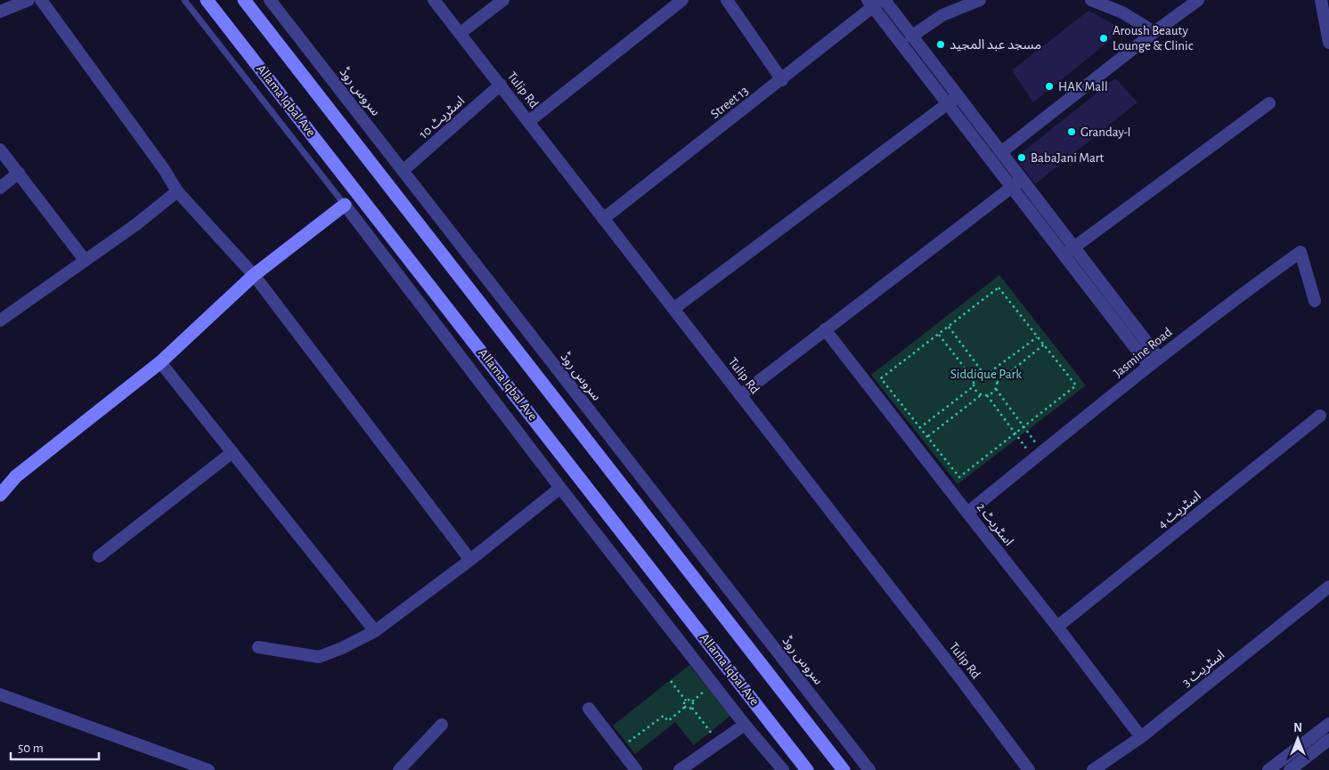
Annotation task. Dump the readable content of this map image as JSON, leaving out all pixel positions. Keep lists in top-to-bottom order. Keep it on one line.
{"streets":{"main road":["Allama Iqbal Ave"],"street":["Tulip Rd","سروس روڈ","Street 13","اسٹریٹ 10","Jasmine Road","اسٹریٹ 4","اسٹریٹ 2","اسٹریٹ 3"]},"crossings":[["Tulip Rd","Street 13"],["Tulip Rd","اسٹریٹ 10"],["سروس روڈ","اسٹریٹ 10"],["Jasmine Road","اسٹریٹ 2"],["اسٹریٹ 4","اسٹریٹ 2"],["اسٹریٹ 2","اسٹریٹ 3"]],"parks":["Siddique Park"],"places":["Aroush Beauty Lounge & Clinic","مسجد عبد المجید","HAK Mall","Granday-I","BabaJani Mart"],"scale_bar":"50 m","north":"top"}
